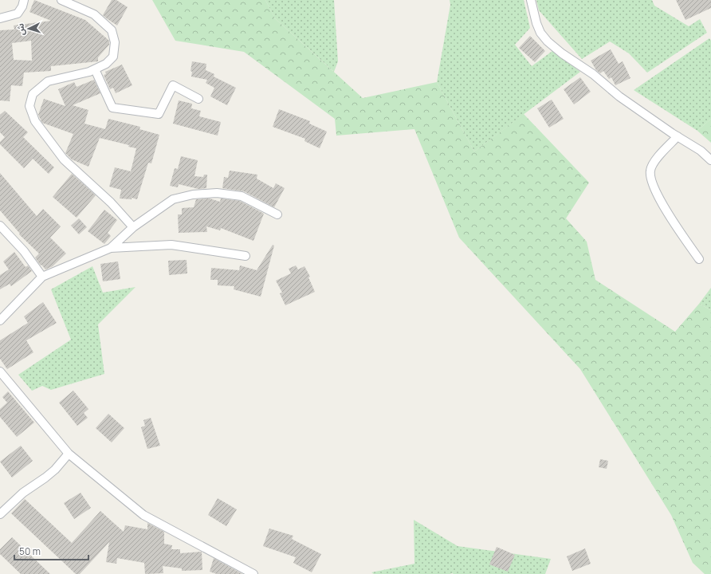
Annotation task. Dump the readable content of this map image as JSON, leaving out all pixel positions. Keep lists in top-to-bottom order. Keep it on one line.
{"scale_bar":"50 m","north":"left"}
